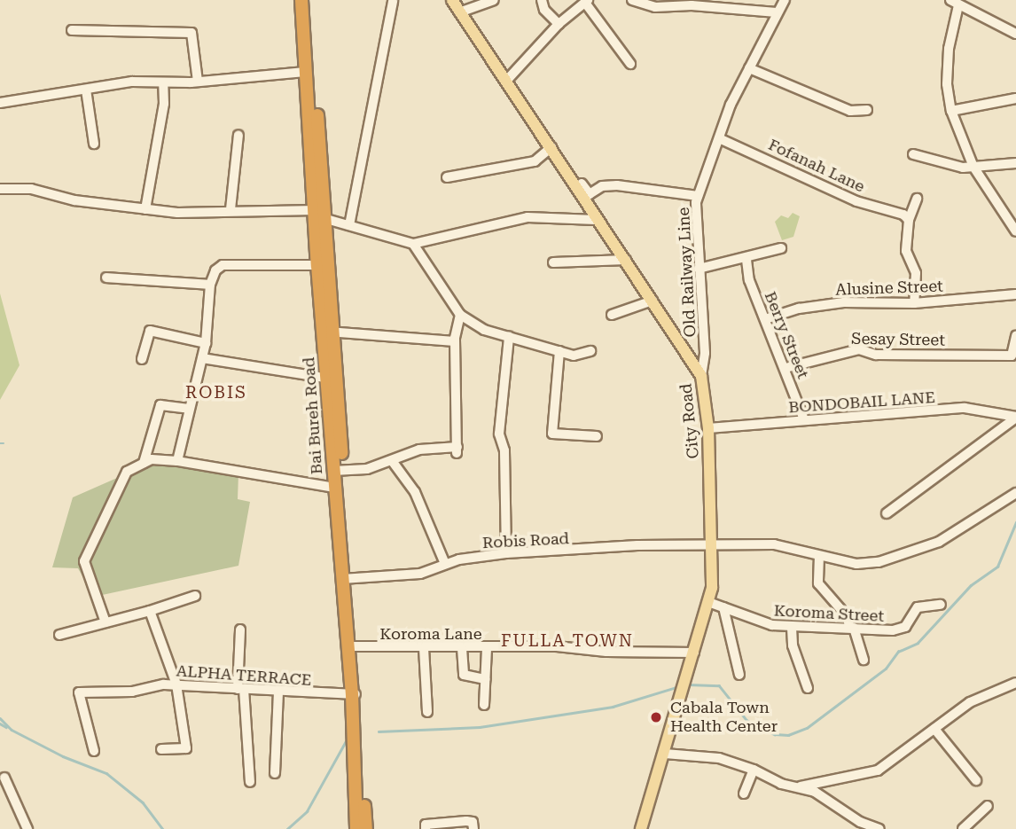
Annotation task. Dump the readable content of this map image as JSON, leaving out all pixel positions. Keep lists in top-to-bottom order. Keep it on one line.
{"streets":{"highway":["Bai Bureh Road"],"main road":["City Road"],"street":["Fofanah Lane","Old Railway Line","Alusine Street","Berry Street","Sesay Street","BONDOBAIL LANE","Robis Road","Koroma Street","Koroma Lane","ALPHA TERRACE"]},"crossings":[["Fofanah Lane","Old Railway Line"],["Old Railway Line","City Road"],["Alusine Street","Berry Street"],["Berry Street","Sesay Street"],["Berry Street","BONDOBAIL LANE"],["BONDOBAIL LANE","City Road"],["Bai Bureh Road","Robis Road"],["Bai Bureh Road","Koroma Lane"],["Bai Bureh Road","ALPHA TERRACE"],["City Road","Robis Road"],["City Road","Koroma Street"],["City Road","Koroma Lane"]],"districts":["ROBIS","FULLA TOWN"],"places":["Cabala Town Health Center"]}
